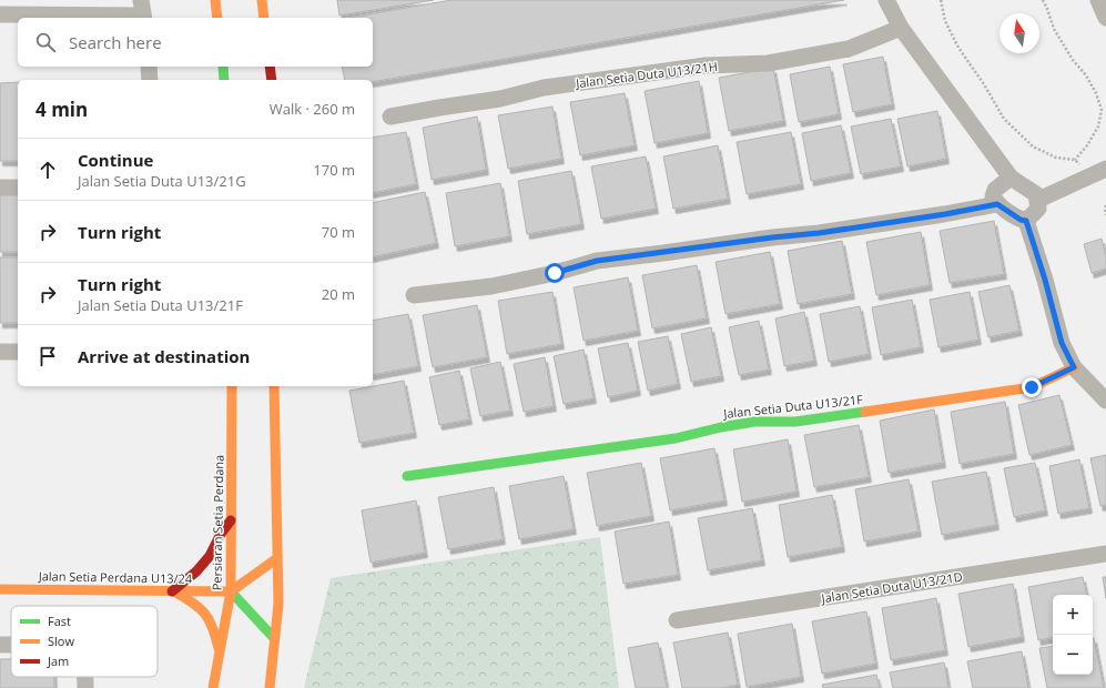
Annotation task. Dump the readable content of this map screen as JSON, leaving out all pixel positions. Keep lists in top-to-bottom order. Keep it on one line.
{"streets":{"main road":["Jalan Setia Duta U13/21F","Persiaran Setia Perdana","Jalan Setia Perdana U13/24"],"street":["Jalan Setia Duta U13/21H","Jalan Setia Duta U13/21D"]},"crossings":[["Persiaran Setia Perdana","Jalan Setia Perdana U13/24"]],"legend":["Fast","Slow","Jam"],"north":"top","page":{"search":"Search here","heading":["4 min","Walk · 260 m"],"list":[["Continue","Jalan Setia Duta U13/21G","170 m"],["Turn right","70 m"],["Turn right","Jalan Setia Duta U13/21F","20 m"],"Arrive at destination"],"map_buttons":["+","−"]}}
